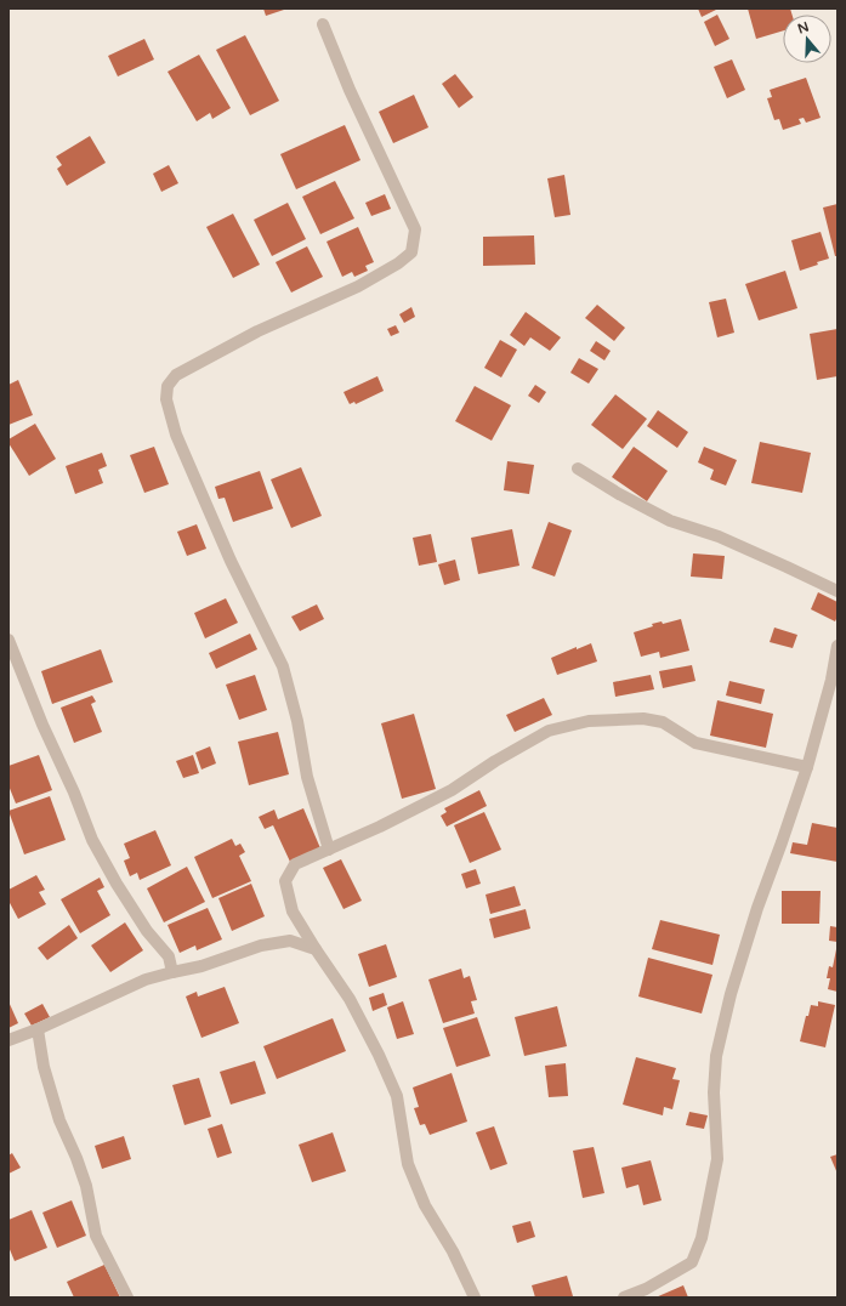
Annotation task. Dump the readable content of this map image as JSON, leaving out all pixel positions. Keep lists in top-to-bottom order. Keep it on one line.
{"north":"top"}
